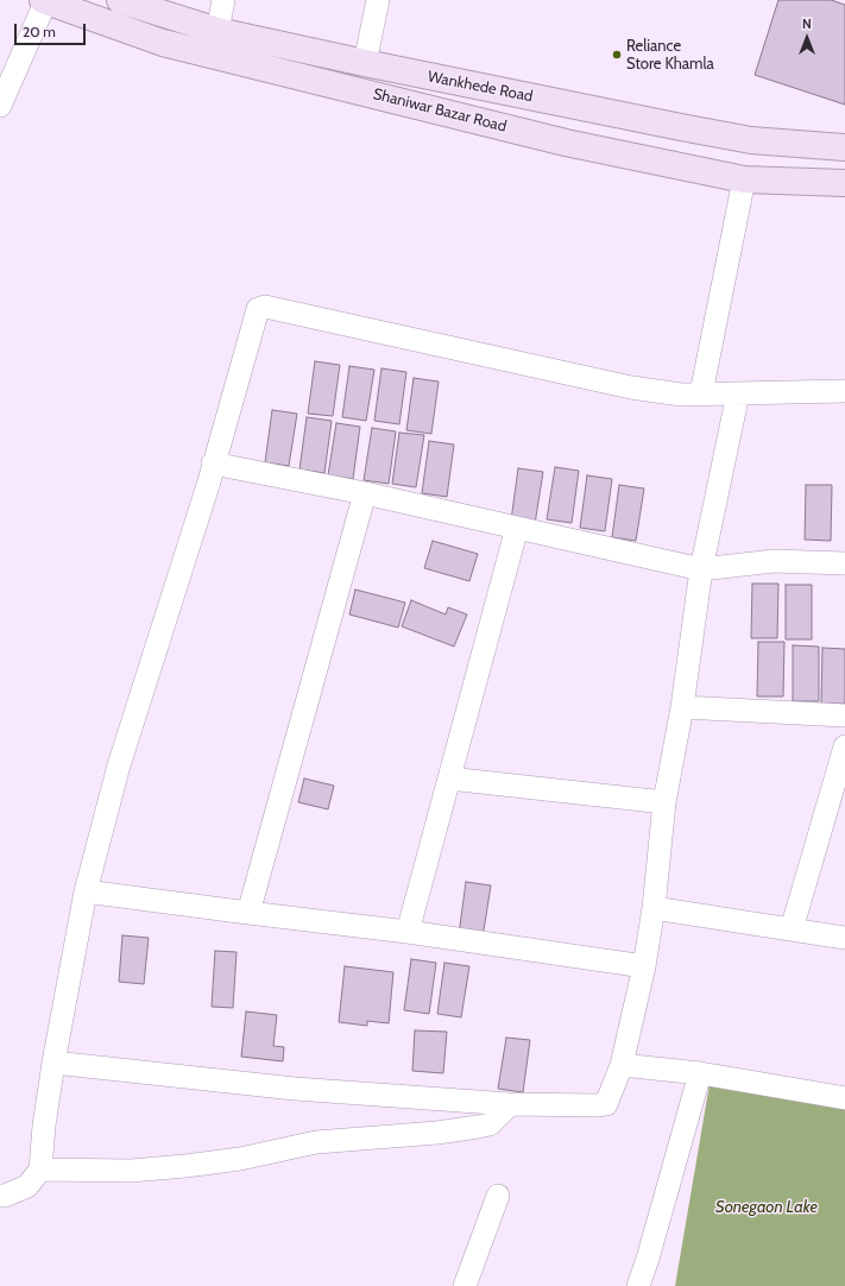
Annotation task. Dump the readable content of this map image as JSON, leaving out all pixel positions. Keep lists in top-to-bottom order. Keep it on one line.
{"streets":{"main road":["Wankhede Road","Shaniwar Bazar Road"]},"water":["Sonegaon Lake"],"places":["Reliance Store Khamla"],"scale_bar":"20 m","north":"top"}
